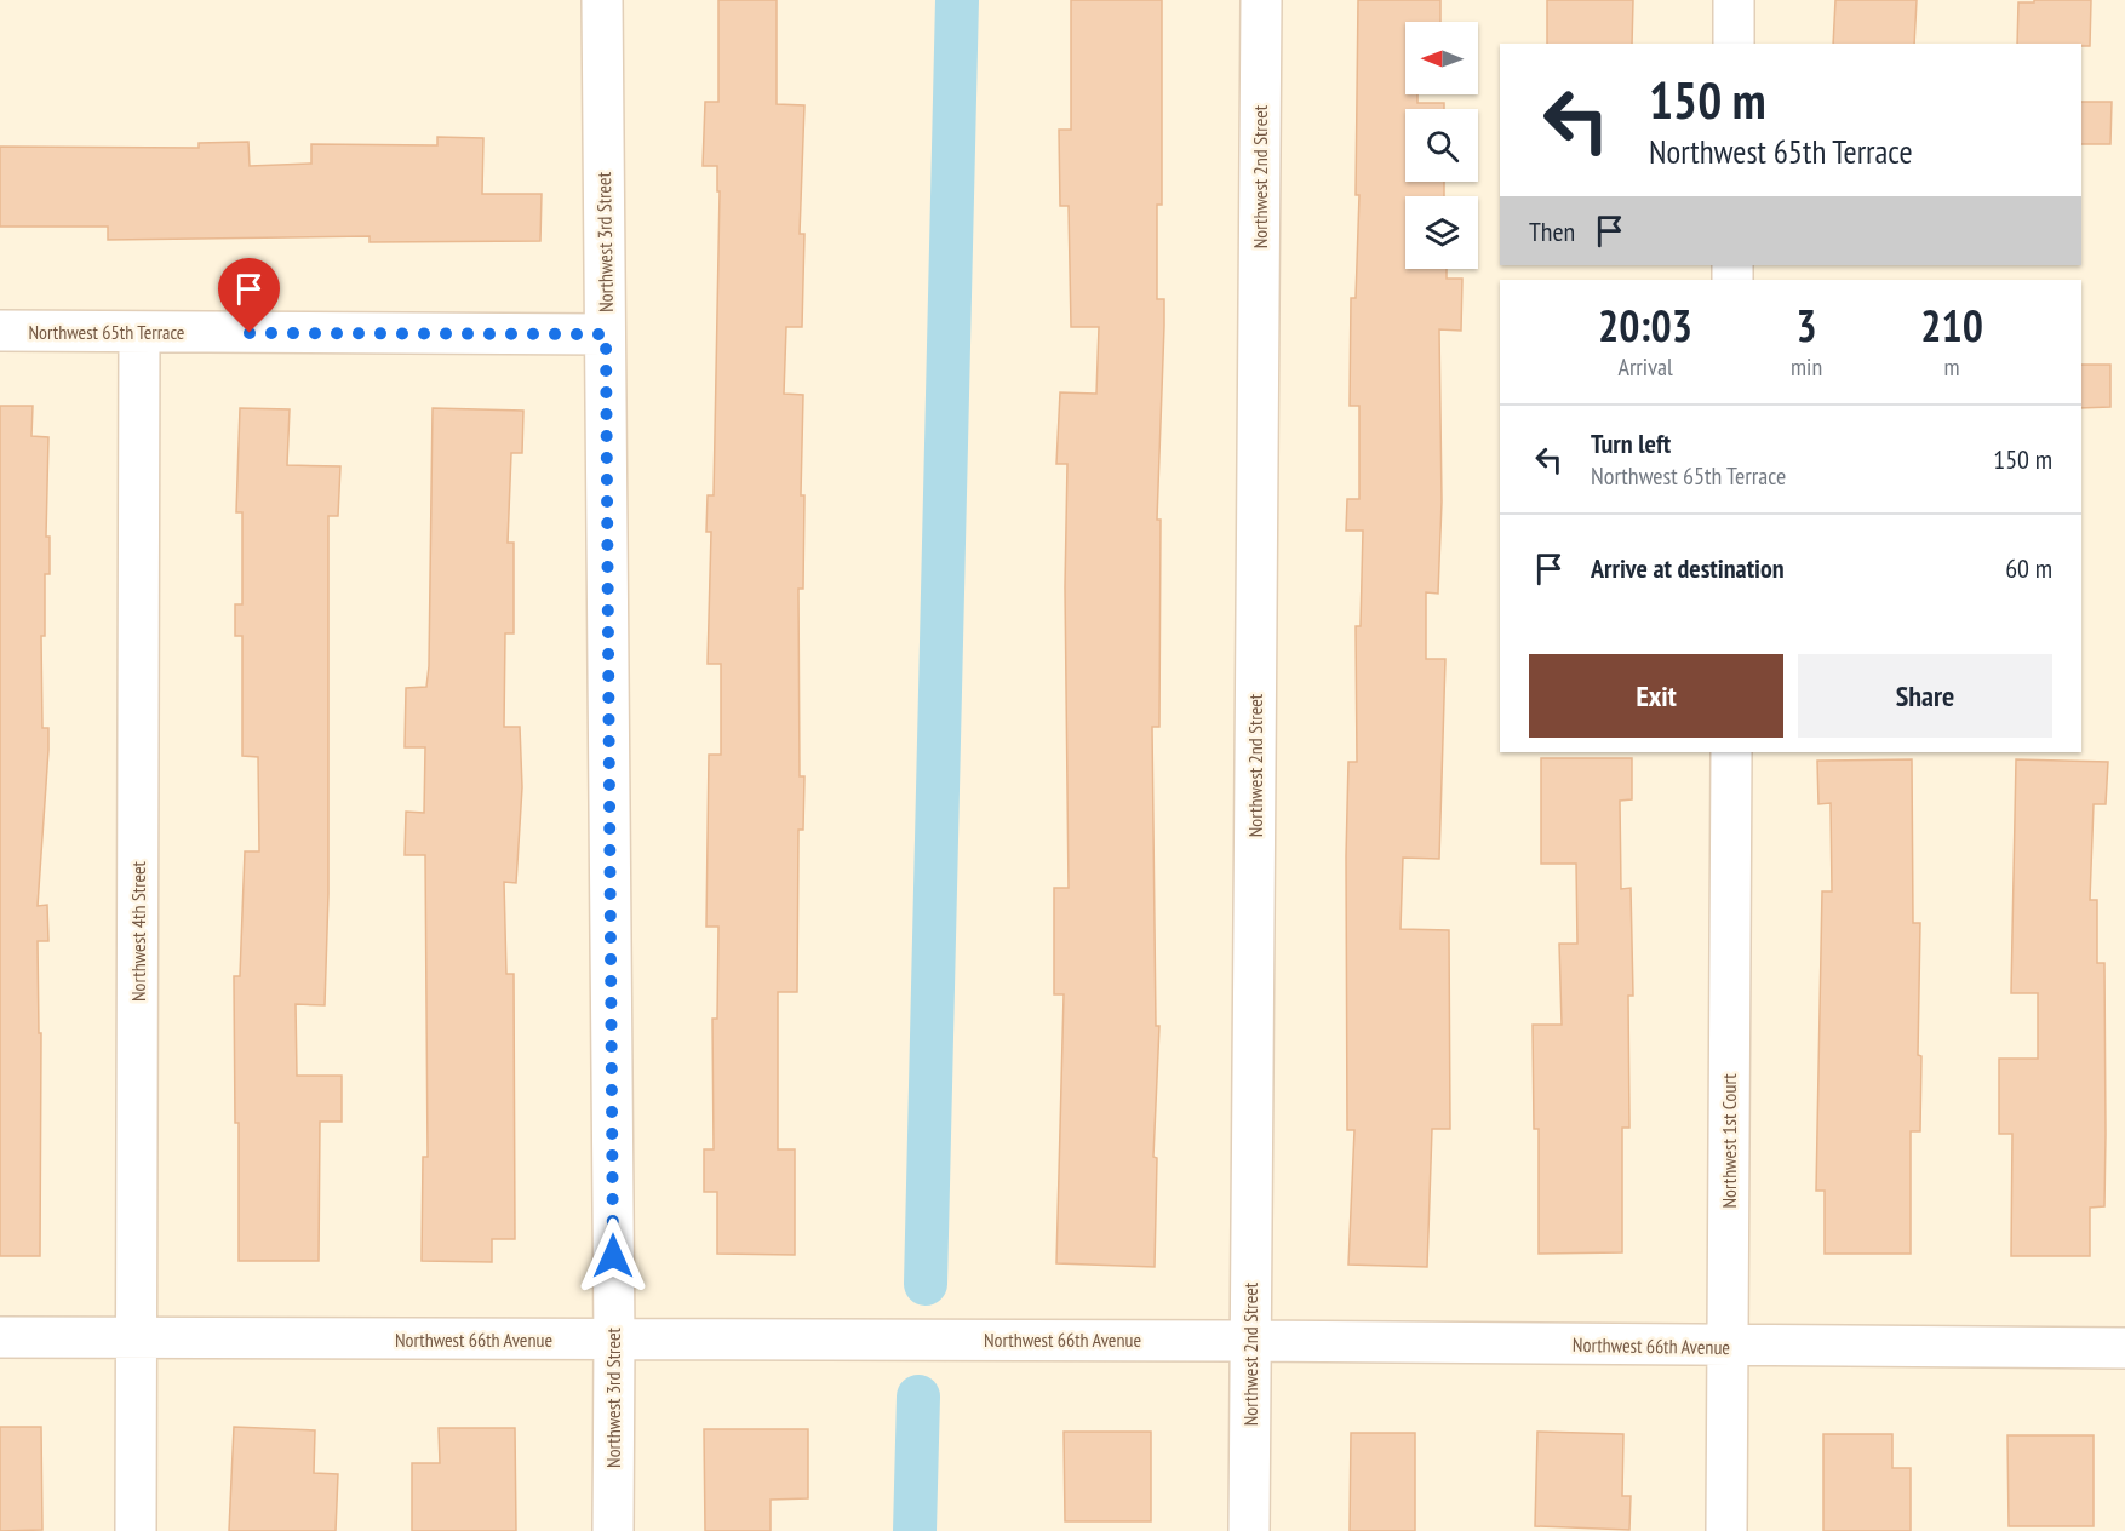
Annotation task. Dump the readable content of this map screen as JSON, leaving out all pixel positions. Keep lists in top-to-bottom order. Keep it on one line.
{"streets":{"street":["Northwest 2nd Street","Northwest 3rd Street","Northwest 65th Terrace","Northwest 4th Street","Northwest 1st Court","Northwest 66th Avenue"]},"crossings":[["Northwest 2nd Street","Northwest 66th Avenue"],["Northwest 3rd Street","Northwest 65th Terrace"],["Northwest 3rd Street","Northwest 66th Avenue"],["Northwest 65th Terrace","Northwest 4th Street"],["Northwest 4th Street","Northwest 66th Avenue"],["Northwest 1st Court","Northwest 66th Avenue"]],"north":"left","page":{"turn":["150 m","Northwest 65th Terrace"],"then":"Then","eta":["20:03","Arrival","3","min","210","m"],"list":[{"name":"Turn left","note":"Northwest 65th Terrace","value":"150 m"},{"name":"Arrive at destination","value":"60 m"}],"buttons":["Exit","Share"]}}
